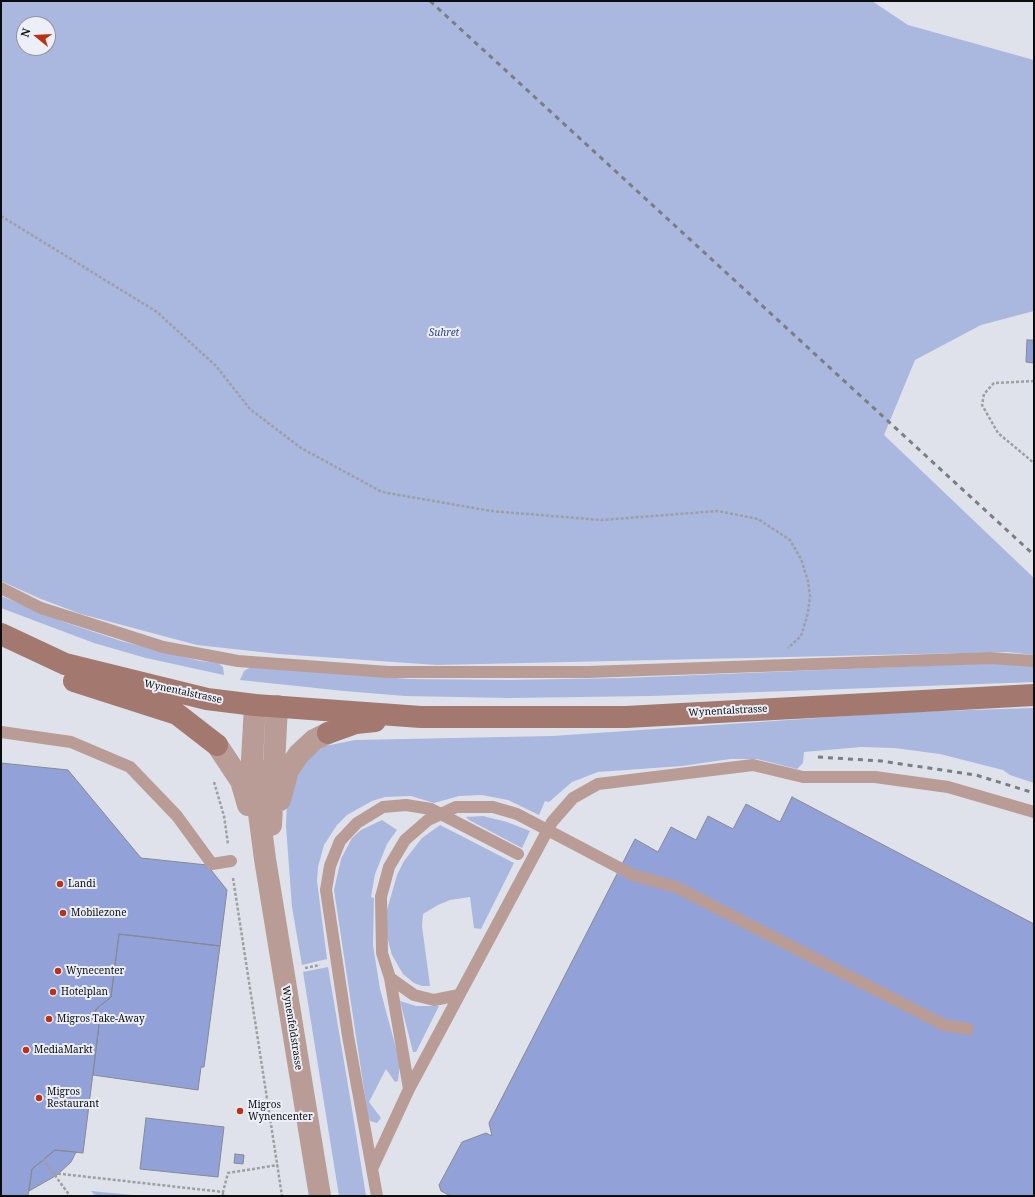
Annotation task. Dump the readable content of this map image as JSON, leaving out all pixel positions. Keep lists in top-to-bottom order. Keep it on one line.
{"streets":{"main road":["Wynentalstrasse"],"street":["Wynenfeldstrasse"]},"crossings":[["Wynentalstrasse","Wynenfeldstrasse"]],"parks":["Suhret"],"places":["Landi","Mobilezone","Wynecenter","Hotelplan","Migros Take-Away","MediaMarkt","Migros Restaurant","Migros Wynencenter"],"north":"left"}
